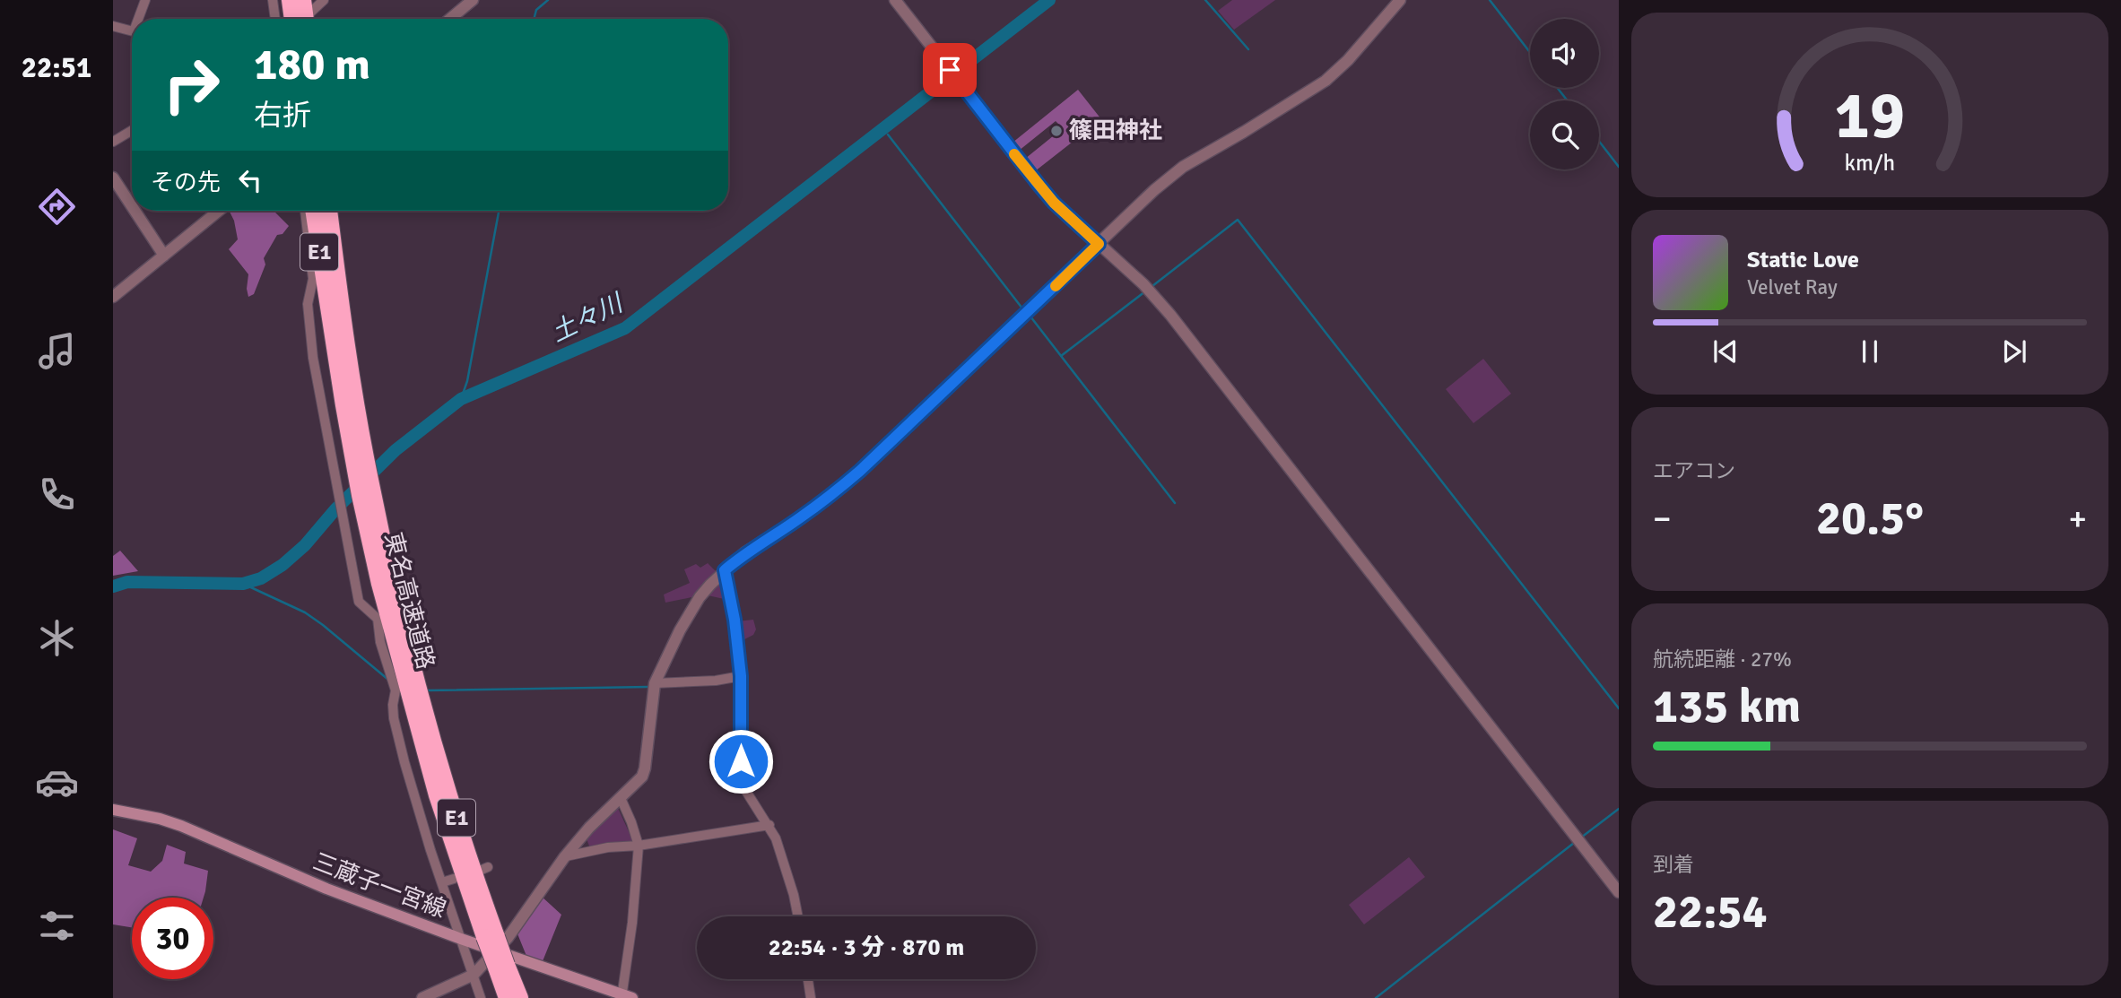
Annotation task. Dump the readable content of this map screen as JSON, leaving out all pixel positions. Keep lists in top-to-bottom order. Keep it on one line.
{"streets":{"highway":["E1","東名高速道路"],"main road":["三蔵子一宮線"]},"crossings":[["東名高速道路","三蔵子一宮線"]],"water":["土々川"],"places":["篠田神社"],"page":{"tabs":"22:51","turn":["180 m","右折"],"then":"その先","song":["Static Love","Velvet Ray"],"tile":["エアコン",["航続距離 · 27%","135 km"],["到着","22:54"]],"heat":["−","20.5°","+"],"limit":"30","trip":"22:54 · 3 分 · 870 m","gauge":["19","km/h"]}}
